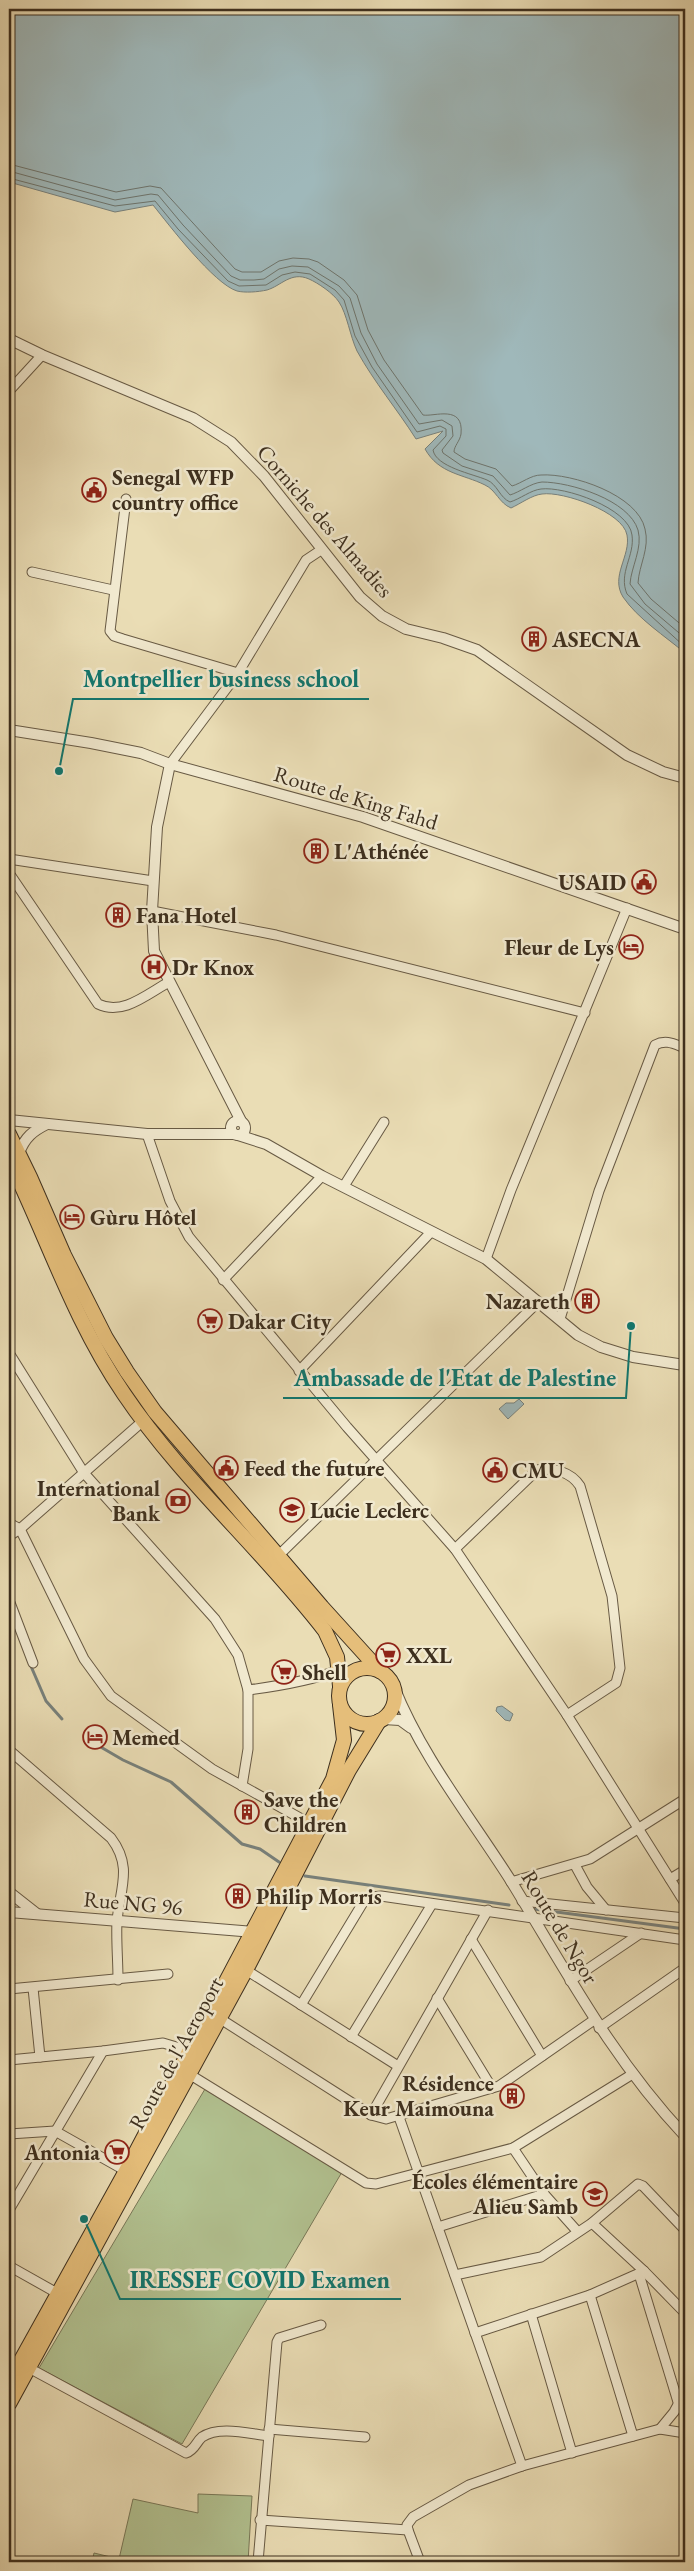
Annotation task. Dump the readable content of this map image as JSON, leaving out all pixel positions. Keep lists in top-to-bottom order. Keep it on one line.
{"streets":{"highway":["Route de l'Aeroport"],"street":["Corniche des Almadies","Route de King Fahd","Rue NG 96","Route de Ngor"]},"crossings":[["Rue NG 96","Route de l'Aeroport"],["Route de Ngor","Route de l'Aeroport"]],"places":{"public building":["Senegal WFP country office","USAID","Feed the future","CMU"],"building":["ASECNA","L'Athénée","Fana Hotel","Nazareth","Save the Children","Philip Morris","Résidence Keur Maimouna"],"other":["Montpellier business school","Ambassade de l'Etat de Palestine","IRESSEF COVID Examen"],"hotel":["Fleur de Lys","Gùru Hôtel","Memed"],"hospital":["Dr Knox"],"supermarket":["Dakar City","XXL","Shell","Antonia"],"bank":["International Bank"],"school or university":["Lucie Leclerc","Écoles élémentaire Alieu Samb"]}}
